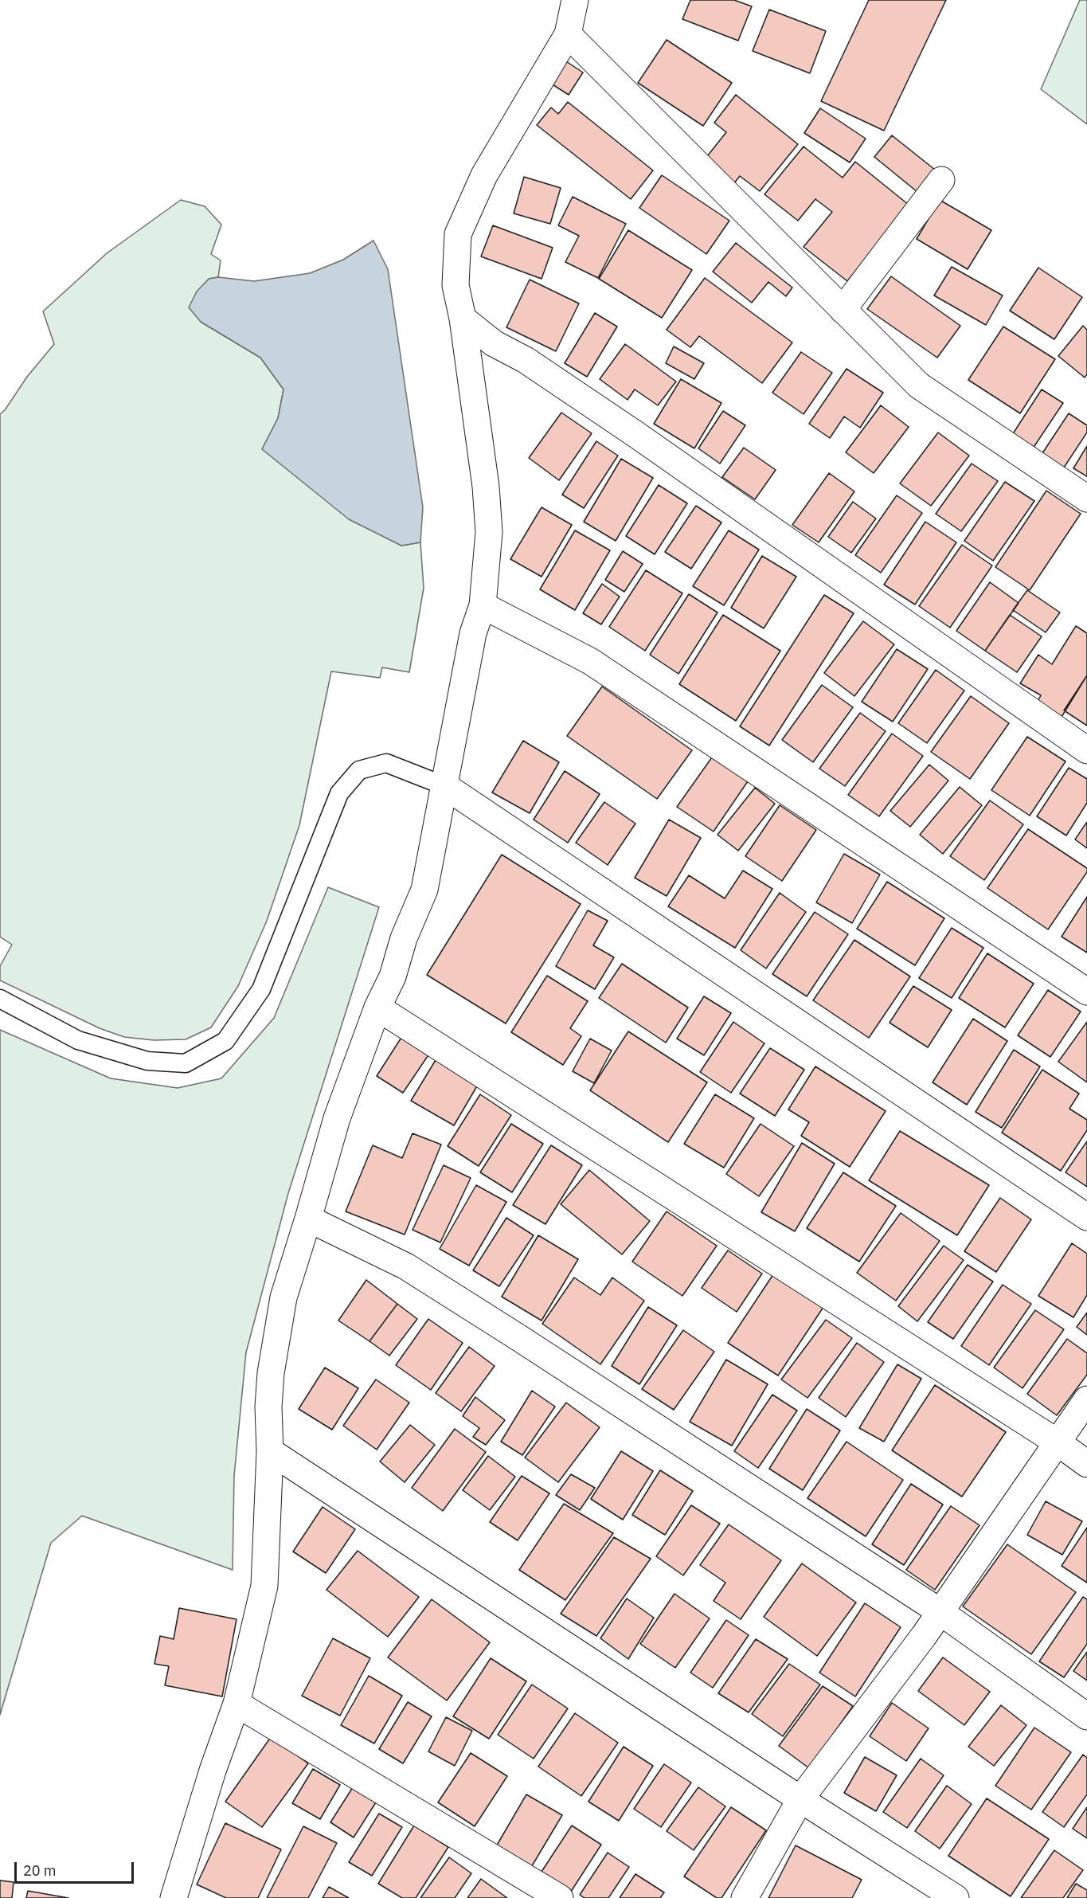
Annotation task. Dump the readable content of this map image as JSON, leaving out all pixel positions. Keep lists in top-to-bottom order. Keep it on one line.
{"scale_bar":"20 m"}
